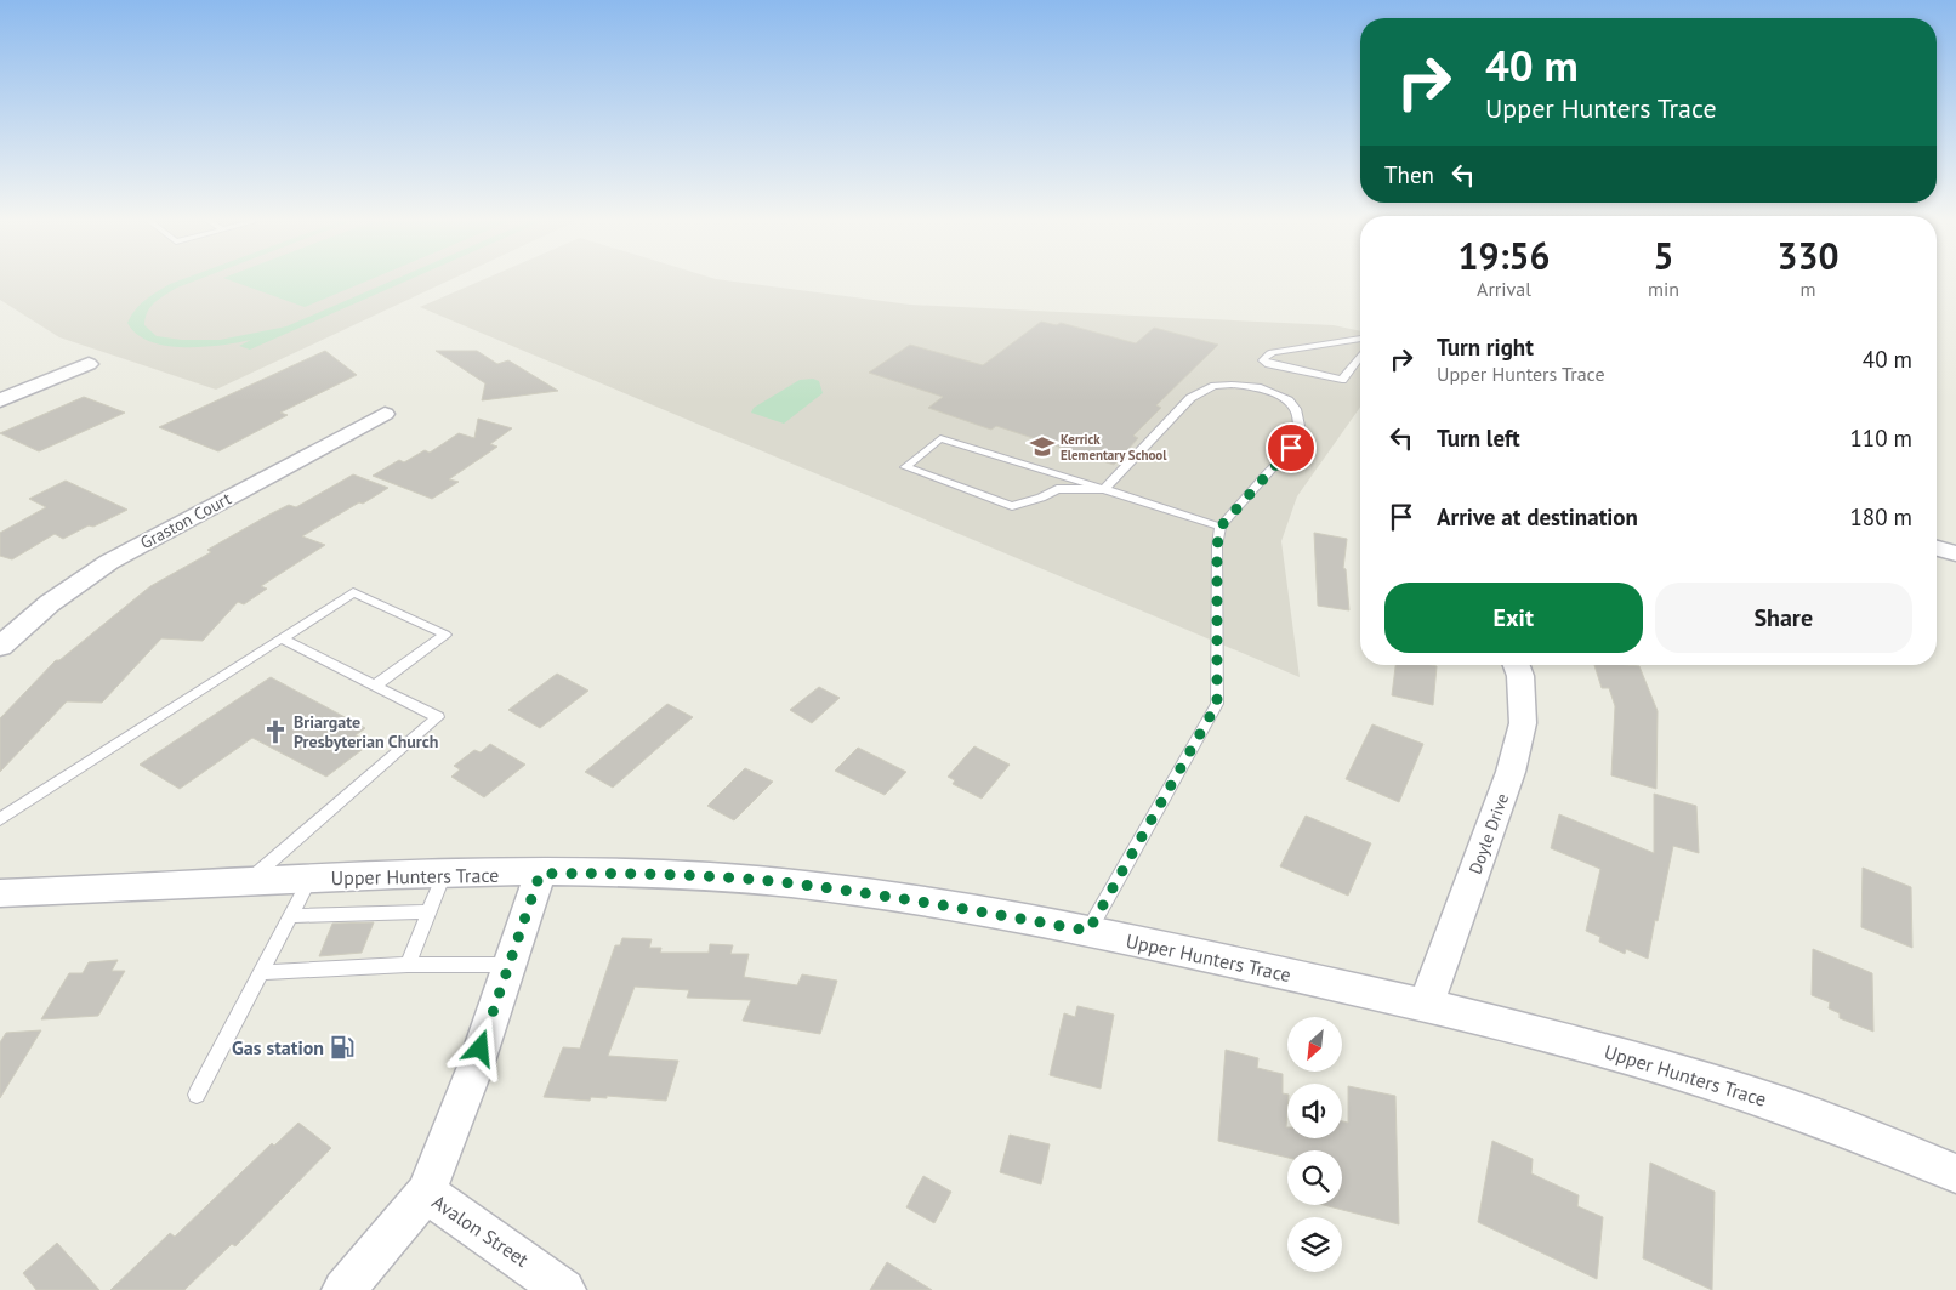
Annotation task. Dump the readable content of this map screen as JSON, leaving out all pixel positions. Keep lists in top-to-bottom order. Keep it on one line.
{"streets":{"street":["Graston Court","Doyle Drive","Upper Hunters Trace","Avalon Street"]},"crossings":[["Doyle Drive","Upper Hunters Trace"]],"places":{"school or university":["Kerrick Elementary School"],"church":["Briargate Presbyterian Church"],"fuel station":["Gas station"]},"north":"bottom left","page":{"turn":["40 m","Upper Hunters Trace"],"then":"Then","eta":["19:56","Arrival","5","min","330","m"],"list":[{"name":"Turn right","note":"Upper Hunters Trace","value":"40 m"},{"name":"Turn left","value":"110 m"},{"name":"Arrive at destination","value":"180 m"}],"buttons":["Exit","Share"]}}
